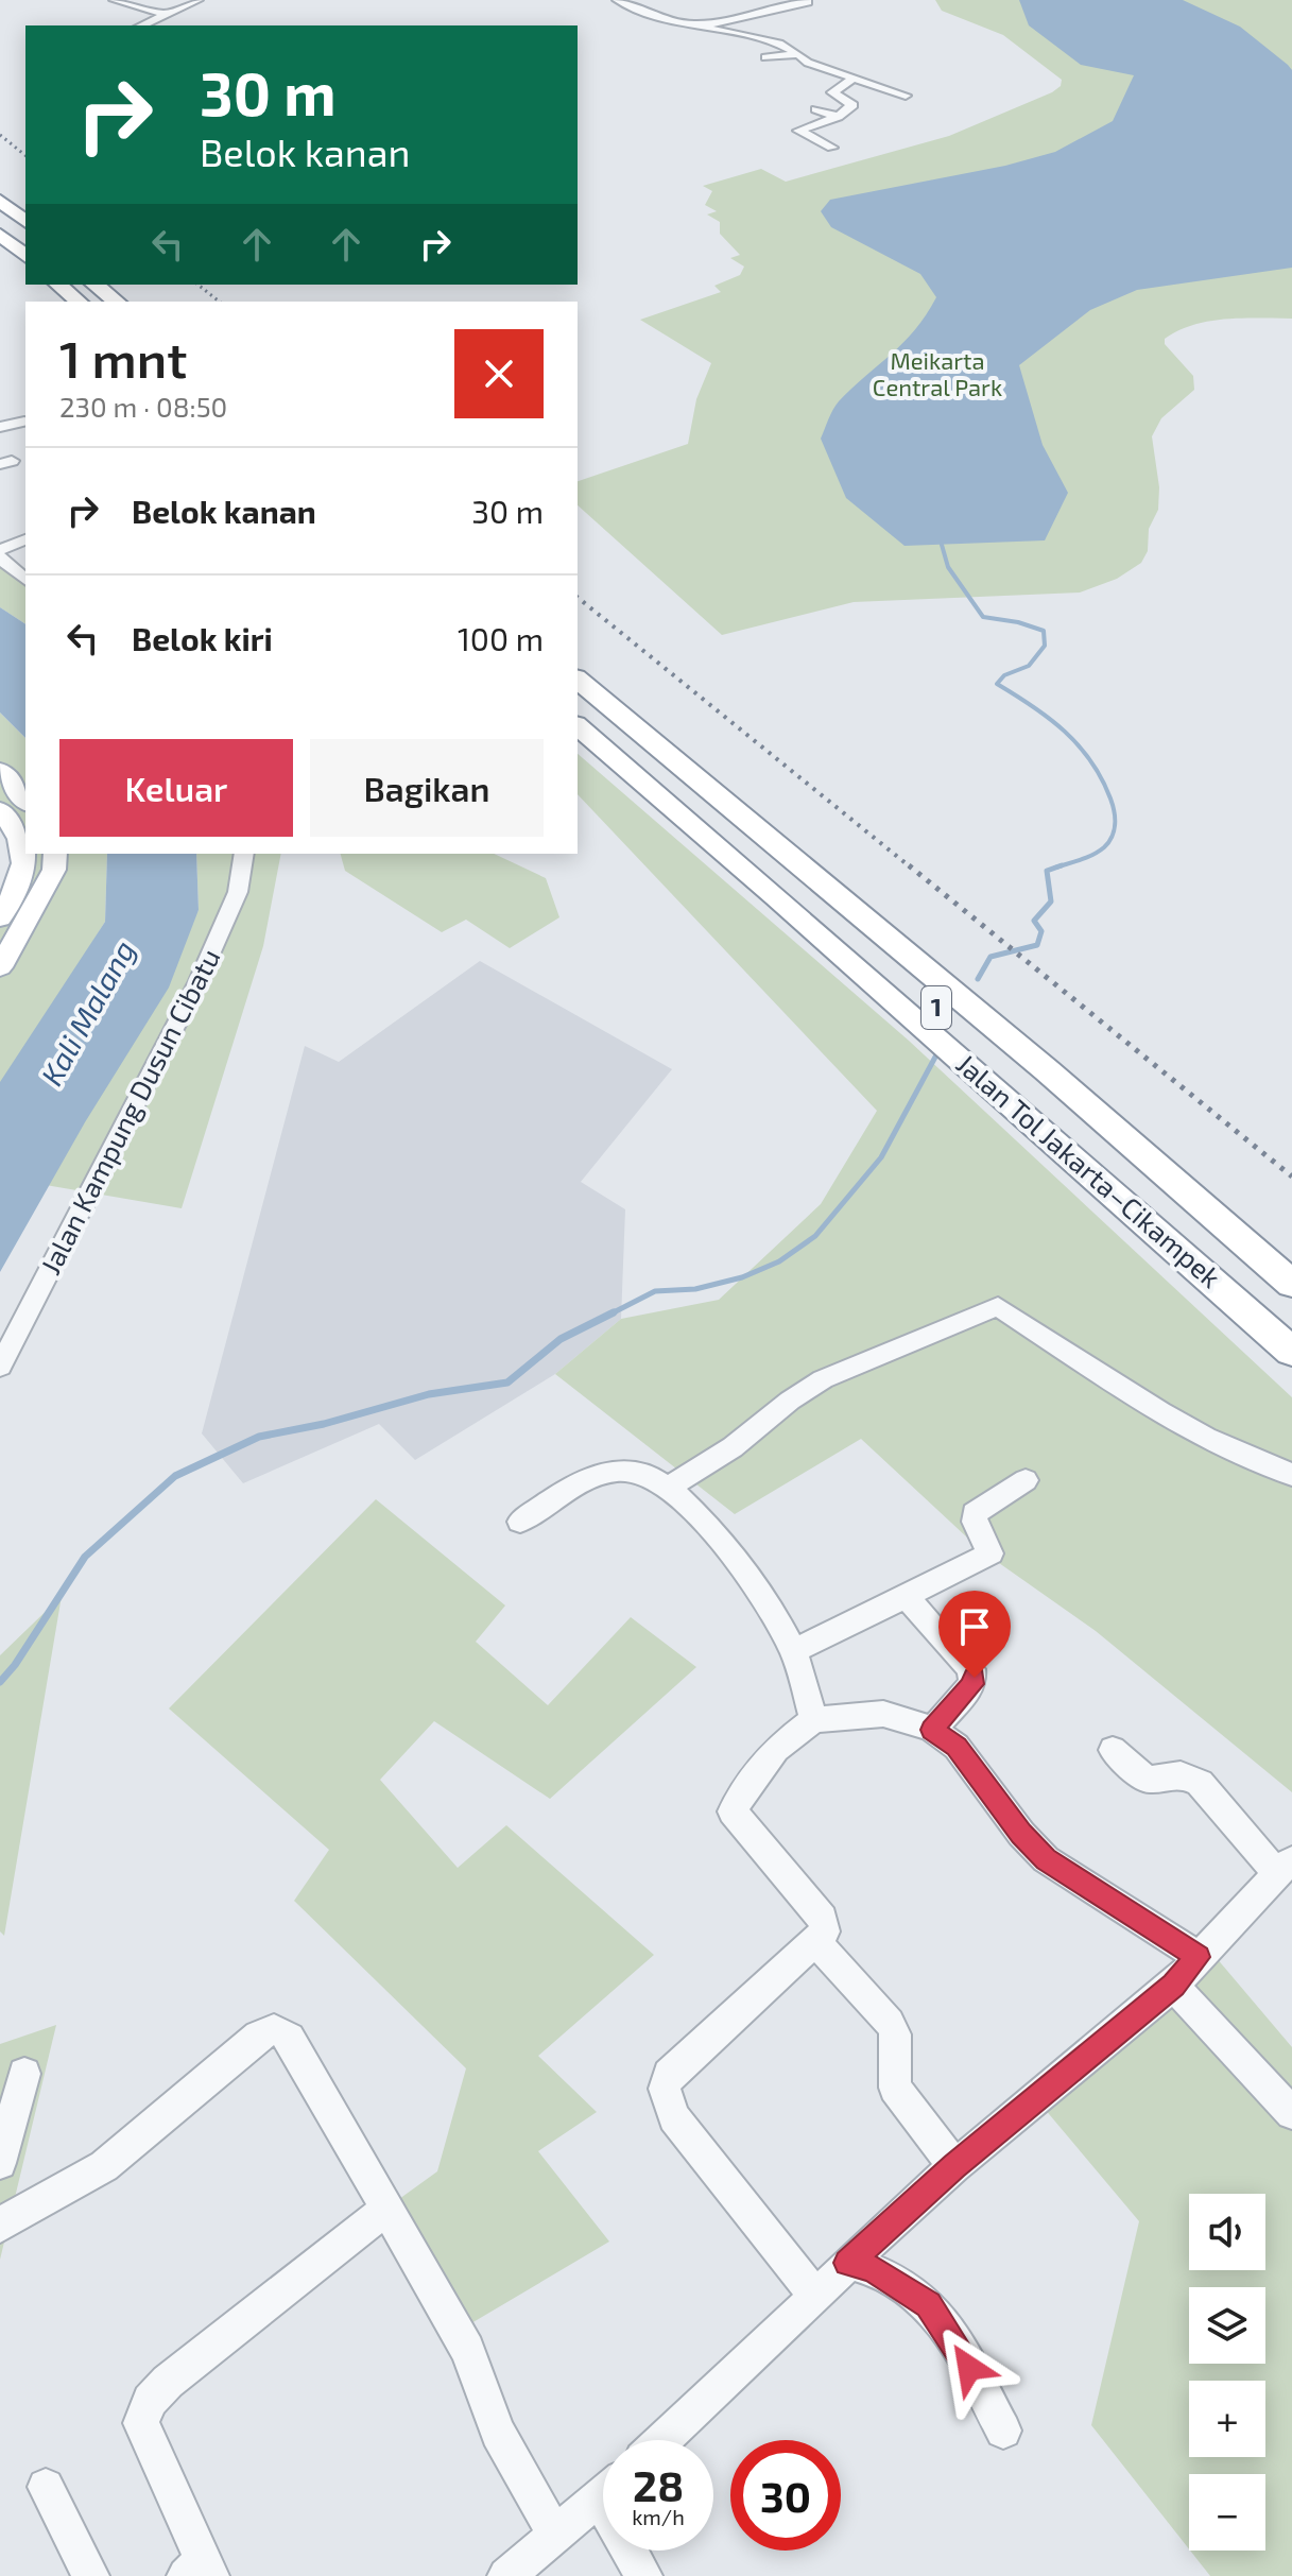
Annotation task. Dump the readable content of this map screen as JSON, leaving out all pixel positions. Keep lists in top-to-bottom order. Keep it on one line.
{"streets":{"highway":["1","Jalan Tol Jakarta–Cikampek"],"street":["Jalan Kampung Dusun Cibatu"]},"water":["Kali Malang"],"parks":["Meikarta Central Park"],"page":{"turn":["30 m","Belok kanan"],"heading":["1 mnt","230 m · 08:50"],"list":[{"name":"Belok kanan","value":"30 m"},{"name":"Belok kiri","value":"100 m"}],"buttons":["Keluar","Bagikan"],"map_buttons":["+","−"],"speed":"28 km/h","limit":"30"}}
